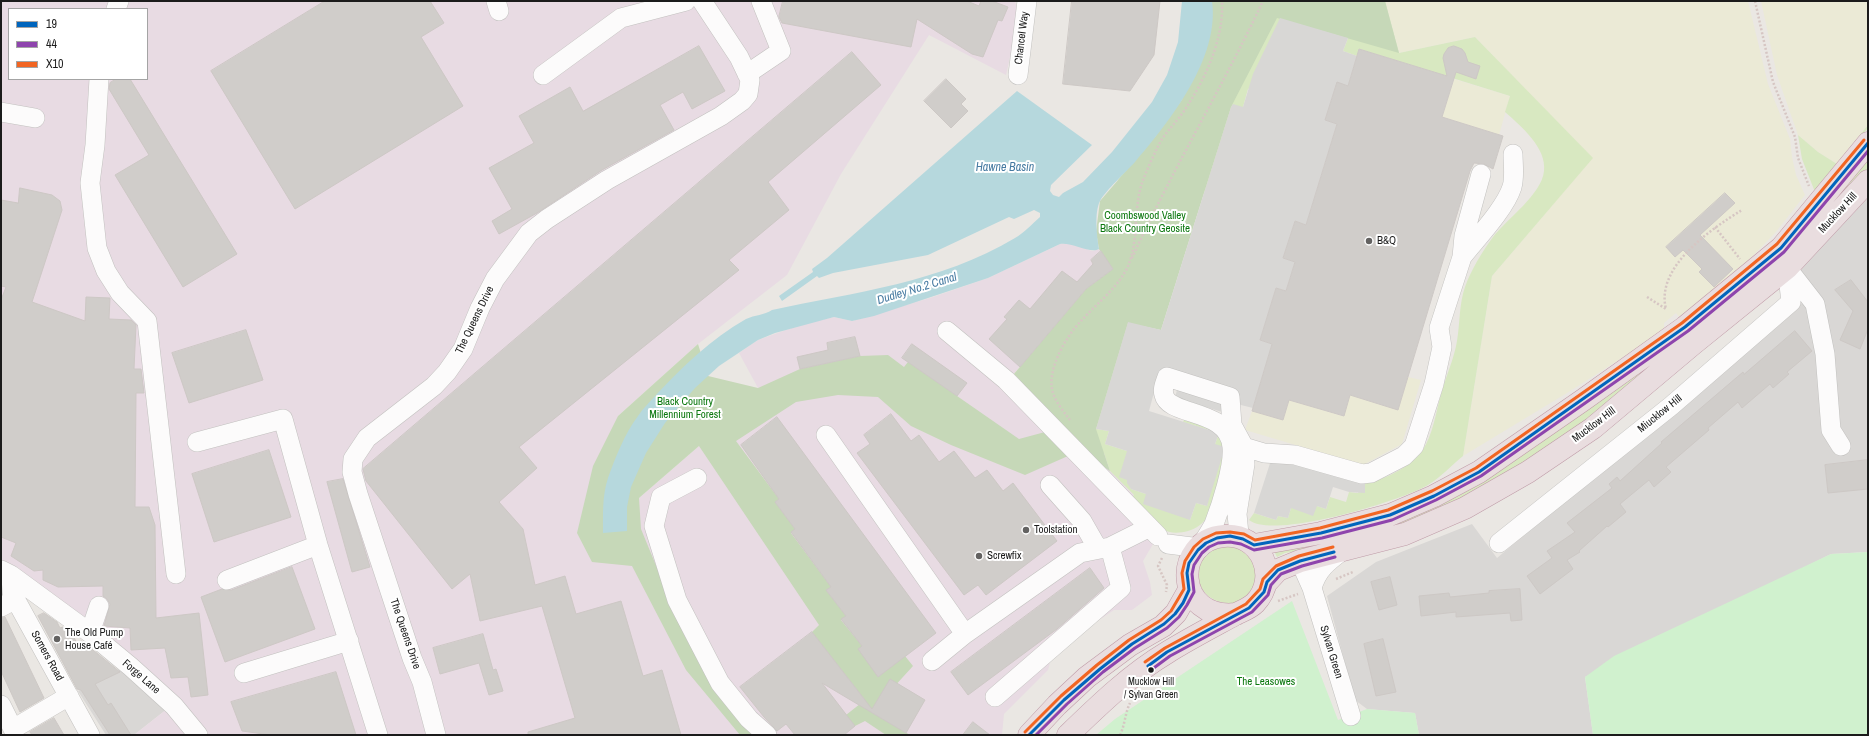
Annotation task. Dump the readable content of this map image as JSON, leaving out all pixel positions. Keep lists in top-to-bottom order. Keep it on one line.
{"streets":{"highway":["Mucklow Hill"],"street":["Chancel Way","The Queens Drive","Miucklow Hill","Sylvan Green","Somers Road","Forge Lane"]},"crossings":[["Mucklow Hill","Miucklow Hill"],["Mucklow Hill","Sylvan Green"],["Somers Road","Forge Lane"]],"water":["Hawne Basin","Dudley No.2 Canal"],"parks":["Coombswood Valley Black Country Geosite","Black Country Millennium Forest","The Leasowes"],"places":["B&Q","Toolstation","Screwfix","The Old Pump House Café","Mucklow Hill / Sylvan Green"],"lines":["transit line X10","transit line 19","transit line 44"],"legend":["19","44","X10"]}
